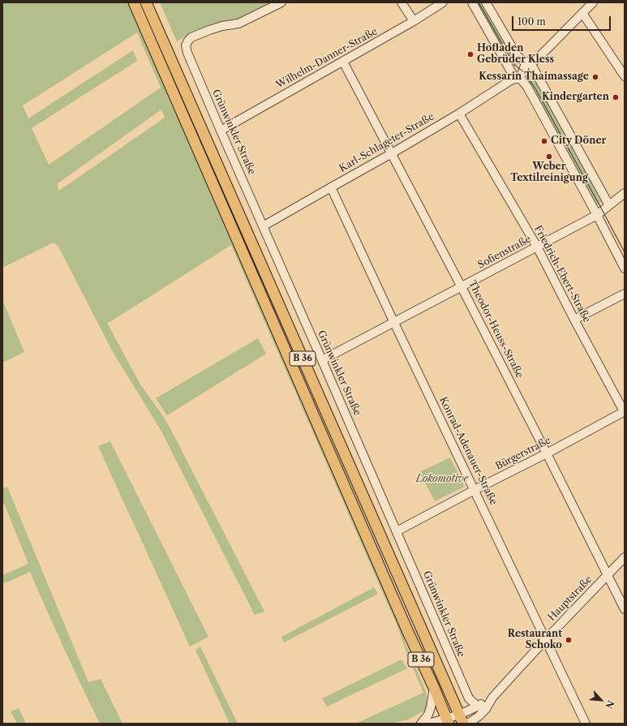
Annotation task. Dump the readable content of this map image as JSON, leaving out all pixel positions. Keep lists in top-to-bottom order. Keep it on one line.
{"streets":{"main road":["B 36"],"street":["Wilhelm-Danner-Straße","Grünwinkler Straße","Karl-Schlageter-Straße","Sofienstraße","Friedrich-Ebert-Straße","Theodor-Heuss-Straße","Konrad-Adenauer-Straße","Bürgerstraße","Hauptstraße"]},"crossings":[["Wilhelm-Danner-Straße","Grünwinkler Straße"],["Wilhelm-Danner-Straße","Theodor-Heuss-Straße"],["Grünwinkler Straße","Karl-Schlageter-Straße"],["Grünwinkler Straße","Sofienstraße"],["Grünwinkler Straße","Bürgerstraße"],["Grünwinkler Straße","Hauptstraße"],["Karl-Schlageter-Straße","Friedrich-Ebert-Straße"],["Karl-Schlageter-Straße","Theodor-Heuss-Straße"],["Karl-Schlageter-Straße","Konrad-Adenauer-Straße"],["Sofienstraße","Friedrich-Ebert-Straße"],["Sofienstraße","Theodor-Heuss-Straße"],["Sofienstraße","Konrad-Adenauer-Straße"],["Friedrich-Ebert-Straße","Bürgerstraße"],["Theodor-Heuss-Straße","Bürgerstraße"],["Theodor-Heuss-Straße","Hauptstraße"],["Konrad-Adenauer-Straße","Bürgerstraße"],["Konrad-Adenauer-Straße","Hauptstraße"]],"parks":["Lokomotive"],"places":["Hofladen Gebrüder Kless","Kessarin Thaimassage","Kindergarten","City Döner","Weber Textilreinigung","Restaurant Schoko"],"scale_bar":"100 m","north":"bottom right"}
